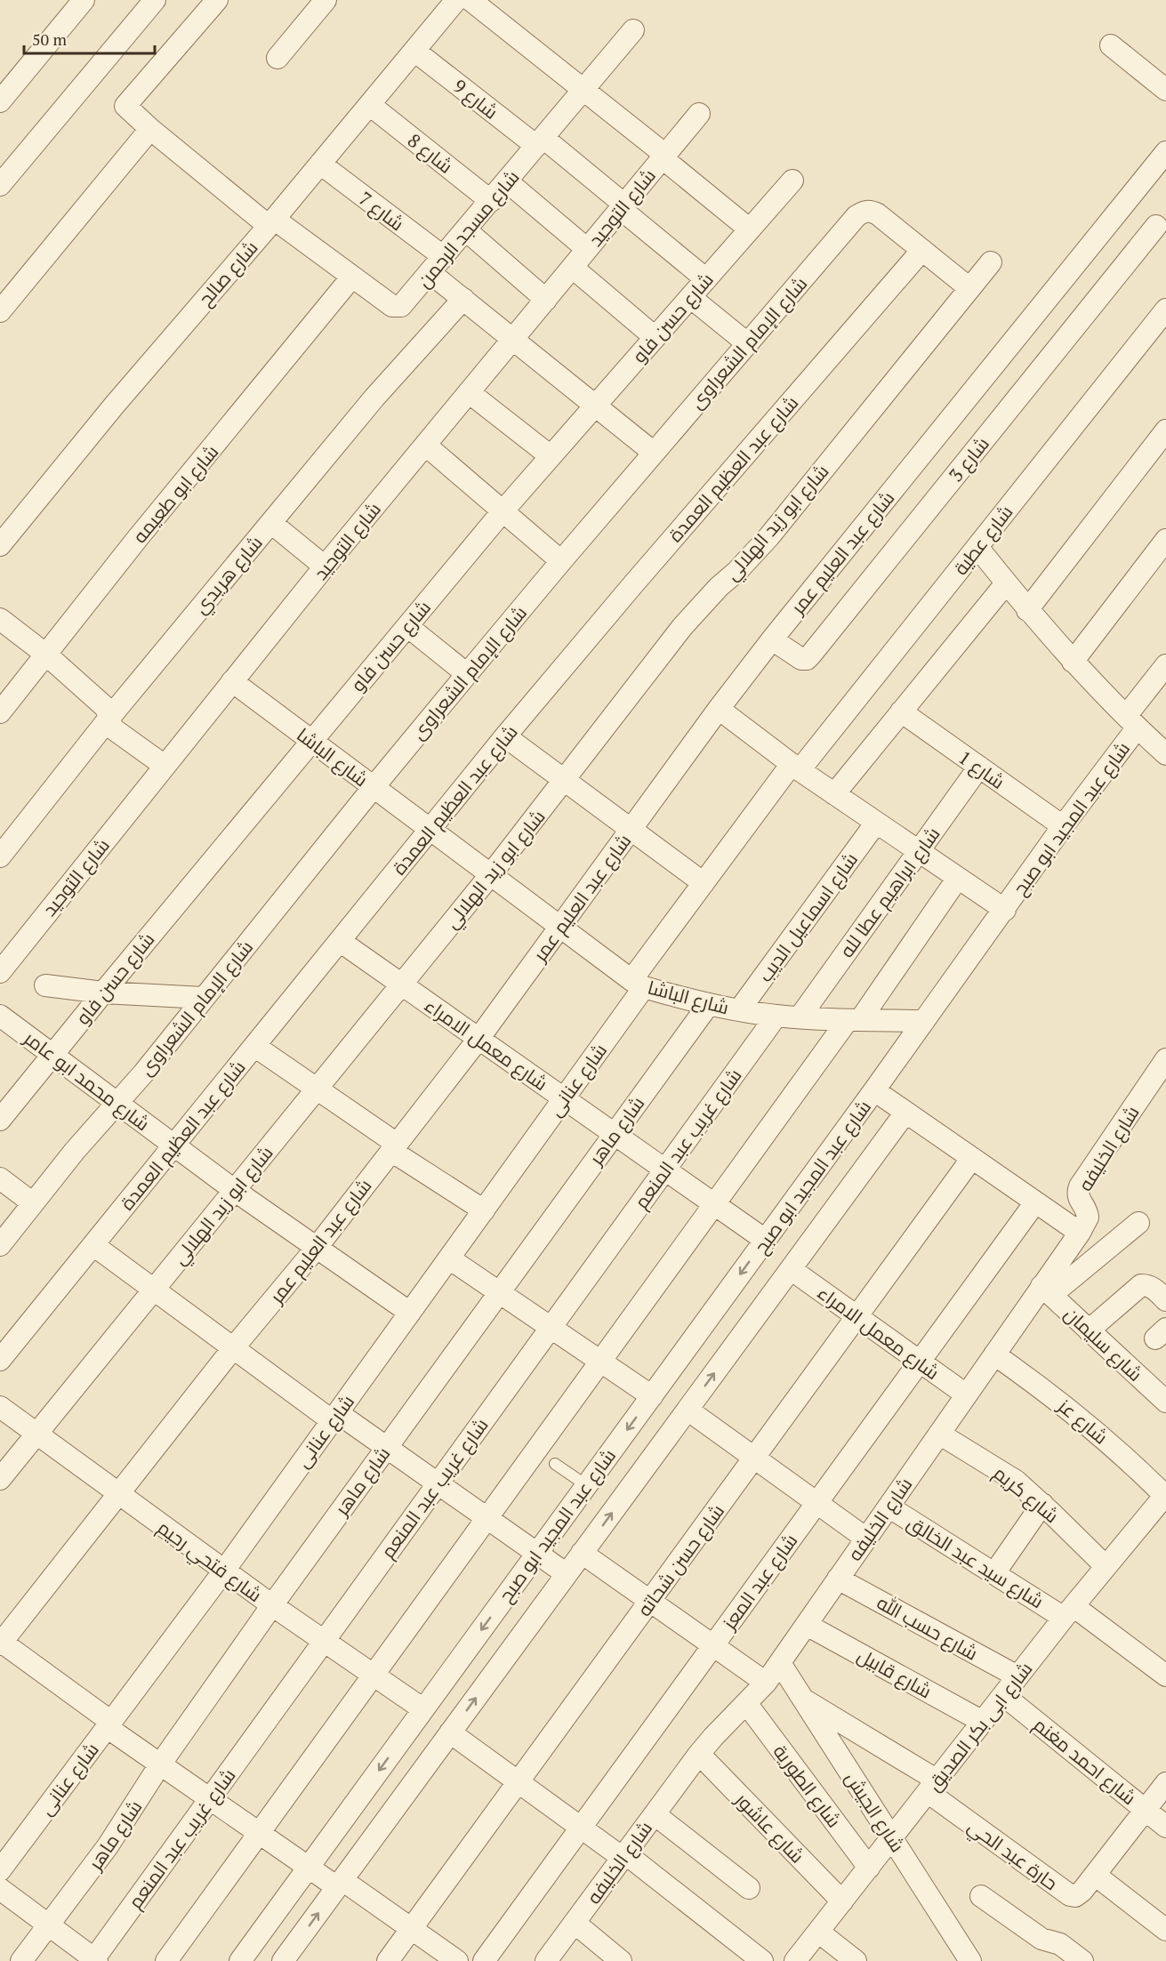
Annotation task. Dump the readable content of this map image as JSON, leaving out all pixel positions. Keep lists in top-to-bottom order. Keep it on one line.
{"streets":{"street":["شارع 9","شارع 8","شارع التوحيد","شارع 7","شارع مسجد الرحمن","شارع صالح","شارع حسن فاو","شارع الإمام الشعراوى","شارع 3","شارع عبد العظيم العمدة","شارع ابو طعيمه","شارع ابو زيد الهلالي","شارع عطية","شارع عبد العليم عمر","شارع هريدي","شارع الباشا","شارع 1","شارع عبد المجيد ابو صبح","شارع ابراهيم عطا لله","شارع اسماعيل الديب","شارع معمل الامراء","شارع عنانى","شارع محمد ابو عامر","شارع ماهر","شارع غريب عبد المنعم","شارع الخليفه","شارع سليمان","شارع عز","شارع كريم","شارع حسن شحاته","شارع فتحي رحيم","شارع سيد عبد الخالق","شارع عبد المعز","شارع حسب الله","شارع قابيل","شارع ابى بكر الصديق","شارع احمد مغنم","شارع الطورية","شارع الجيش","شارع عاشور","حارة عبد الحي"]},"crossings":[["شارع 9","شارع التوحيد"],["شارع 9","شارع مسجد الرحمن"],["شارع 9","شارع صالح"],["شارع 9","شارع حسن فاو"],["شارع 8","شارع مسجد الرحمن"],["شارع 8","شارع صالح"],["شارع التوحيد","شارع 7"],["شارع التوحيد","شارع الباشا"],["شارع 7","شارع مسجد الرحمن"],["شارع 7","شارع صالح"],["شارع 7","شارع حسن فاو"],["شارع 7","شارع الإمام الشعراوى"],["شارع 7","شارع هريدي"],["شارع مسجد الرحمن","شارع صالح"],["شارع مسجد الرحمن","شارع ابو طعيمه"],["شارع حسن فاو","شارع الباشا"],["شارع حسن فاو","شارع محمد ابو عامر"],["شارع الإمام الشعراوى","شارع عبد العظيم العمدة"],["شارع الإمام الشعراوى","شارع ابو زيد الهلالي"],["شارع الإمام الشعراوى","شارع الباشا"],["شارع الإمام الشعراوى","شارع محمد ابو عامر"],["شارع 3","شارع عبد العليم عمر"],["شارع عبد العظيم العمدة","شارع الباشا"],["شارع عبد العظيم العمدة","شارع معمل الامراء"],["شارع عبد العظيم العمدة","شارع محمد ابو عامر"],["شارع ابو زيد الهلالي","شارع الباشا"],["شارع ابو زيد الهلالي","شارع معمل الامراء"],["شارع ابو زيد الهلالي","شارع محمد ابو عامر"],["شارع ابو زيد الهلالي","شارع فتحي رحيم"],["شارع عطية","شارع عنانى"],["شارع عبد العليم عمر","شارع الباشا"],["شارع عبد العليم عمر","شارع معمل الامراء"],["شارع عبد العليم عمر","شارع محمد ابو عامر"],["شارع عبد العليم عمر","شارع فتحي رحيم"],["شارع الباشا","شارع عبد المجيد ابو صبح"],["شارع الباشا","شارع ابراهيم عطا لله"],["شارع الباشا","شارع اسماعيل الديب"],["شارع الباشا","شارع عنانى"],["شارع الباشا","شارع ماهر"],["شارع الباشا","شارع غريب عبد المنعم"],["شارع 1","شارع عبد المجيد ابو صبح"],["شارع 1","شارع ابراهيم عطا لله"],["شارع عبد المجيد ابو صبح","شارع معمل الامراء"],["شارع عبد المجيد ابو صبح","شارع الخليفه"],["شارع عبد المجيد ابو صبح","شارع حسن شحاته"],["شارع عبد المجيد ابو صبح","شارع فتحي رحيم"],["شارع عبد المجيد ابو صبح","شارع عبد المعز"],["شارع معمل الامراء","شارع عنانى"],["شارع معمل الامراء","شارع ماهر"],["شارع معمل الامراء","شارع غريب عبد المنعم"],["شارع معمل الامراء","شارع الخليفه"],["شارع معمل الامراء","شارع حسن شحاته"],["شارع معمل الامراء","شارع عبد المعز"],["شارع عنانى","شارع محمد ابو عامر"],["شارع عنانى","شارع فتحي رحيم"],["شارع ماهر","شارع فتحي رحيم"],["شارع غريب عبد المنعم","شارع فتحي رحيم"],["شارع الخليفه","شارع سليمان"],["شارع الخليفه","شارع عز"],["شارع الخليفه","شارع كريم"],["شارع الخليفه","شارع سيد عبد الخالق"],["شارع الخليفه","شارع حسب الله"],["شارع الخليفه","شارع قابيل"],["شارع الخليفه","شارع الطورية"],["شارع الخليفه","شارع الجيش"],["شارع الخليفه","شارع عاشور"],["شارع عز","شارع ابى بكر الصديق"],["شارع كريم","شارع ابى بكر الصديق"],["شارع سيد عبد الخالق","شارع ابى بكر الصديق"],["شارع حسب الله","شارع ابى بكر الصديق"],["شارع قابيل","شارع ابى بكر الصديق"],["شارع ابى بكر الصديق","شارع احمد مغنم"],["شارع ابى بكر الصديق","شارع الطورية"],["شارع ابى بكر الصديق","شارع الجيش"],["شارع ابى بكر الصديق","شارع عاشور"],["شارع ابى بكر الصديق","حارة عبد الحي"],["شارع احمد مغنم","حارة عبد الحي"],["شارع الجيش","حارة عبد الحي"]],"scale_bar":"50 m"}
